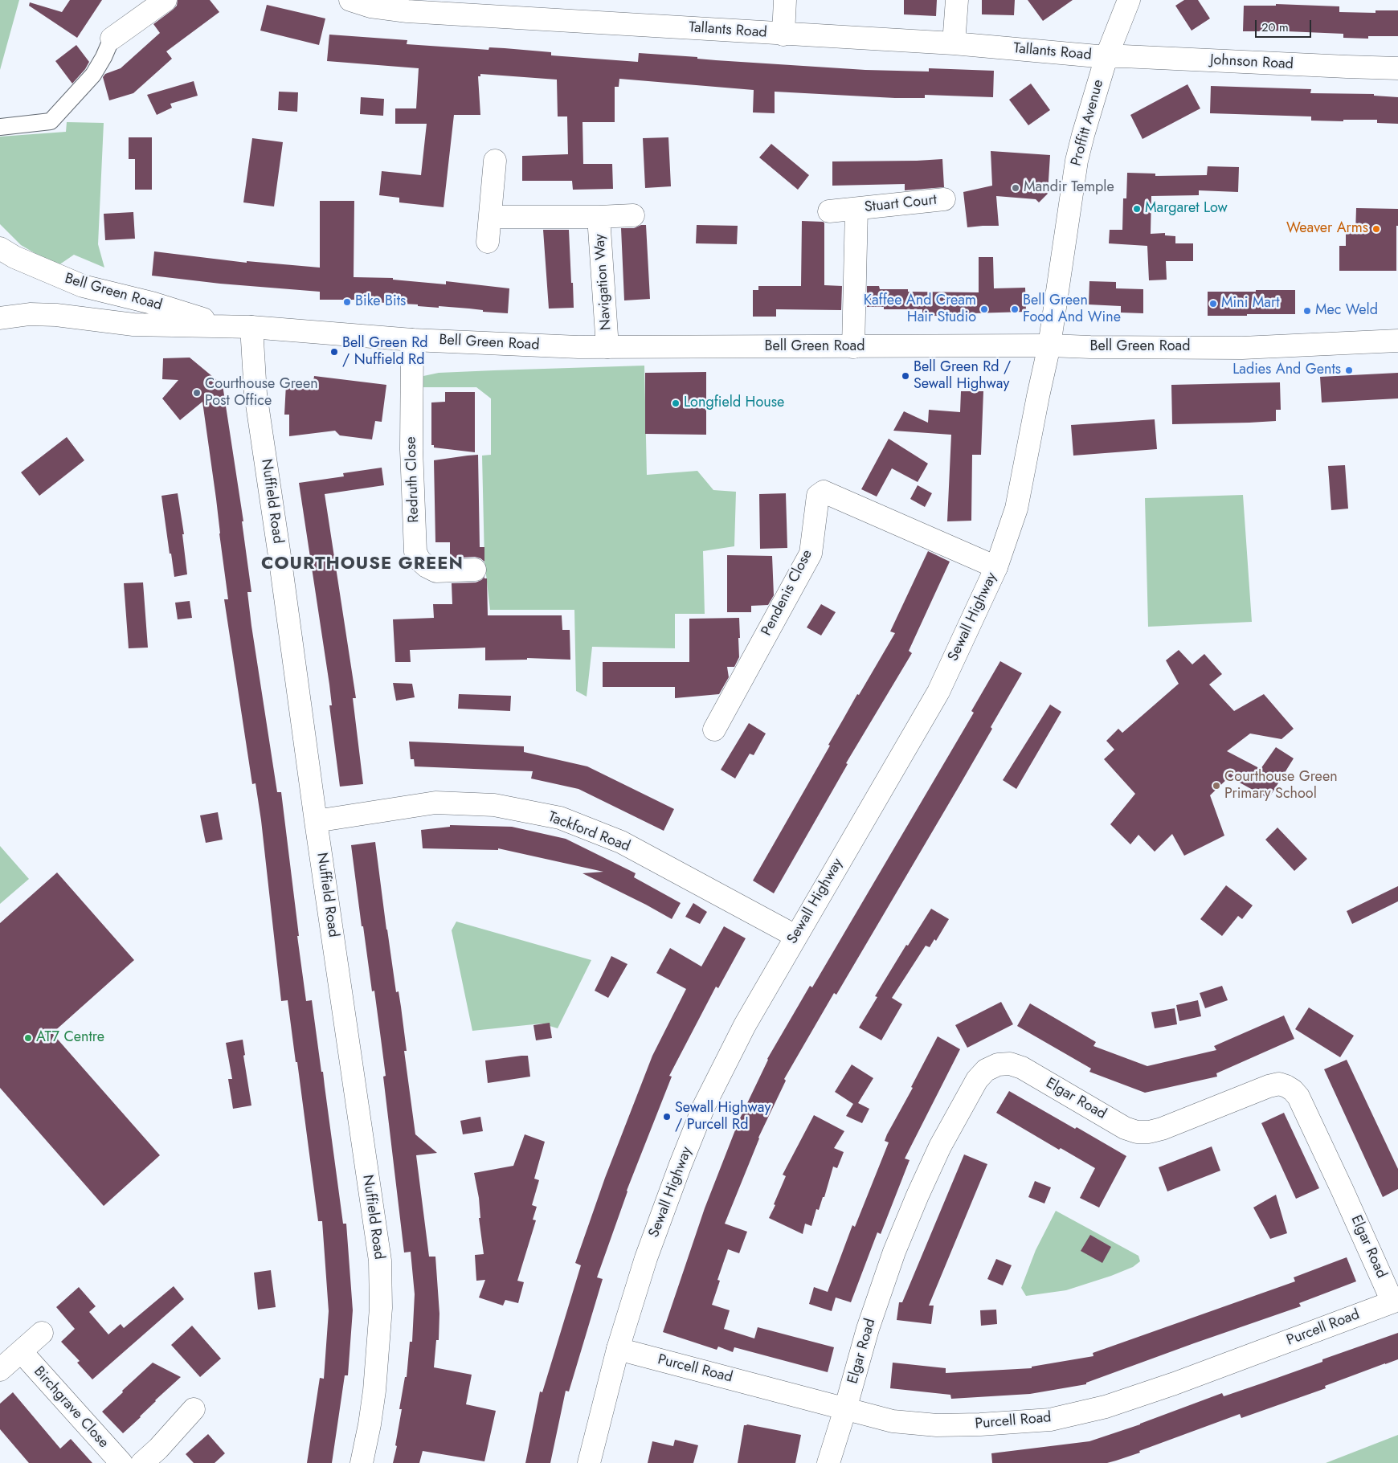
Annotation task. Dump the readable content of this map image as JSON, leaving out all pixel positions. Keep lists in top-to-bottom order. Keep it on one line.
{"streets":{"street":["Tallants Road","Johnson Road","Proffitt Avenue","Stuart Court","Navigation Way","Bell Green Road","Redruth Close","Nuffield Road","Pendenis Close","Sewall Highway","Tackford Road","Elgar Road","Purcell Road","Birchgrave Close"]},"crossings":[["Tallants Road","Johnson Road"],["Tallants Road","Proffitt Avenue"],["Johnson Road","Proffitt Avenue"],["Proffitt Avenue","Bell Green Road"],["Proffitt Avenue","Sewall Highway"],["Stuart Court","Bell Green Road"],["Navigation Way","Bell Green Road"],["Bell Green Road","Redruth Close"],["Bell Green Road","Nuffield Road"],["Bell Green Road","Sewall Highway"],["Nuffield Road","Tackford Road"],["Pendenis Close","Sewall Highway"],["Sewall Highway","Tackford Road"],["Sewall Highway","Purcell Road"],["Elgar Road","Purcell Road"]],"districts":["COURTHOUSE GREEN"],"places":["Mandir Temple","Margaret Low","Weaver Arms","Bike Bits","Mini Mart","Kaffee And Cream Hair Studio","Bell Green Food And Wine","Mec Weld","Bell Green Rd / Nuffield Rd","Ladies And Gents","Bell Green Rd / Sewall Highway","Courthouse Green Post Office","Longfield House","Courthouse Green Primary School","AT7 Centre","Sewall Highway / Purcell Rd"],"scale_bar":"20 m"}
